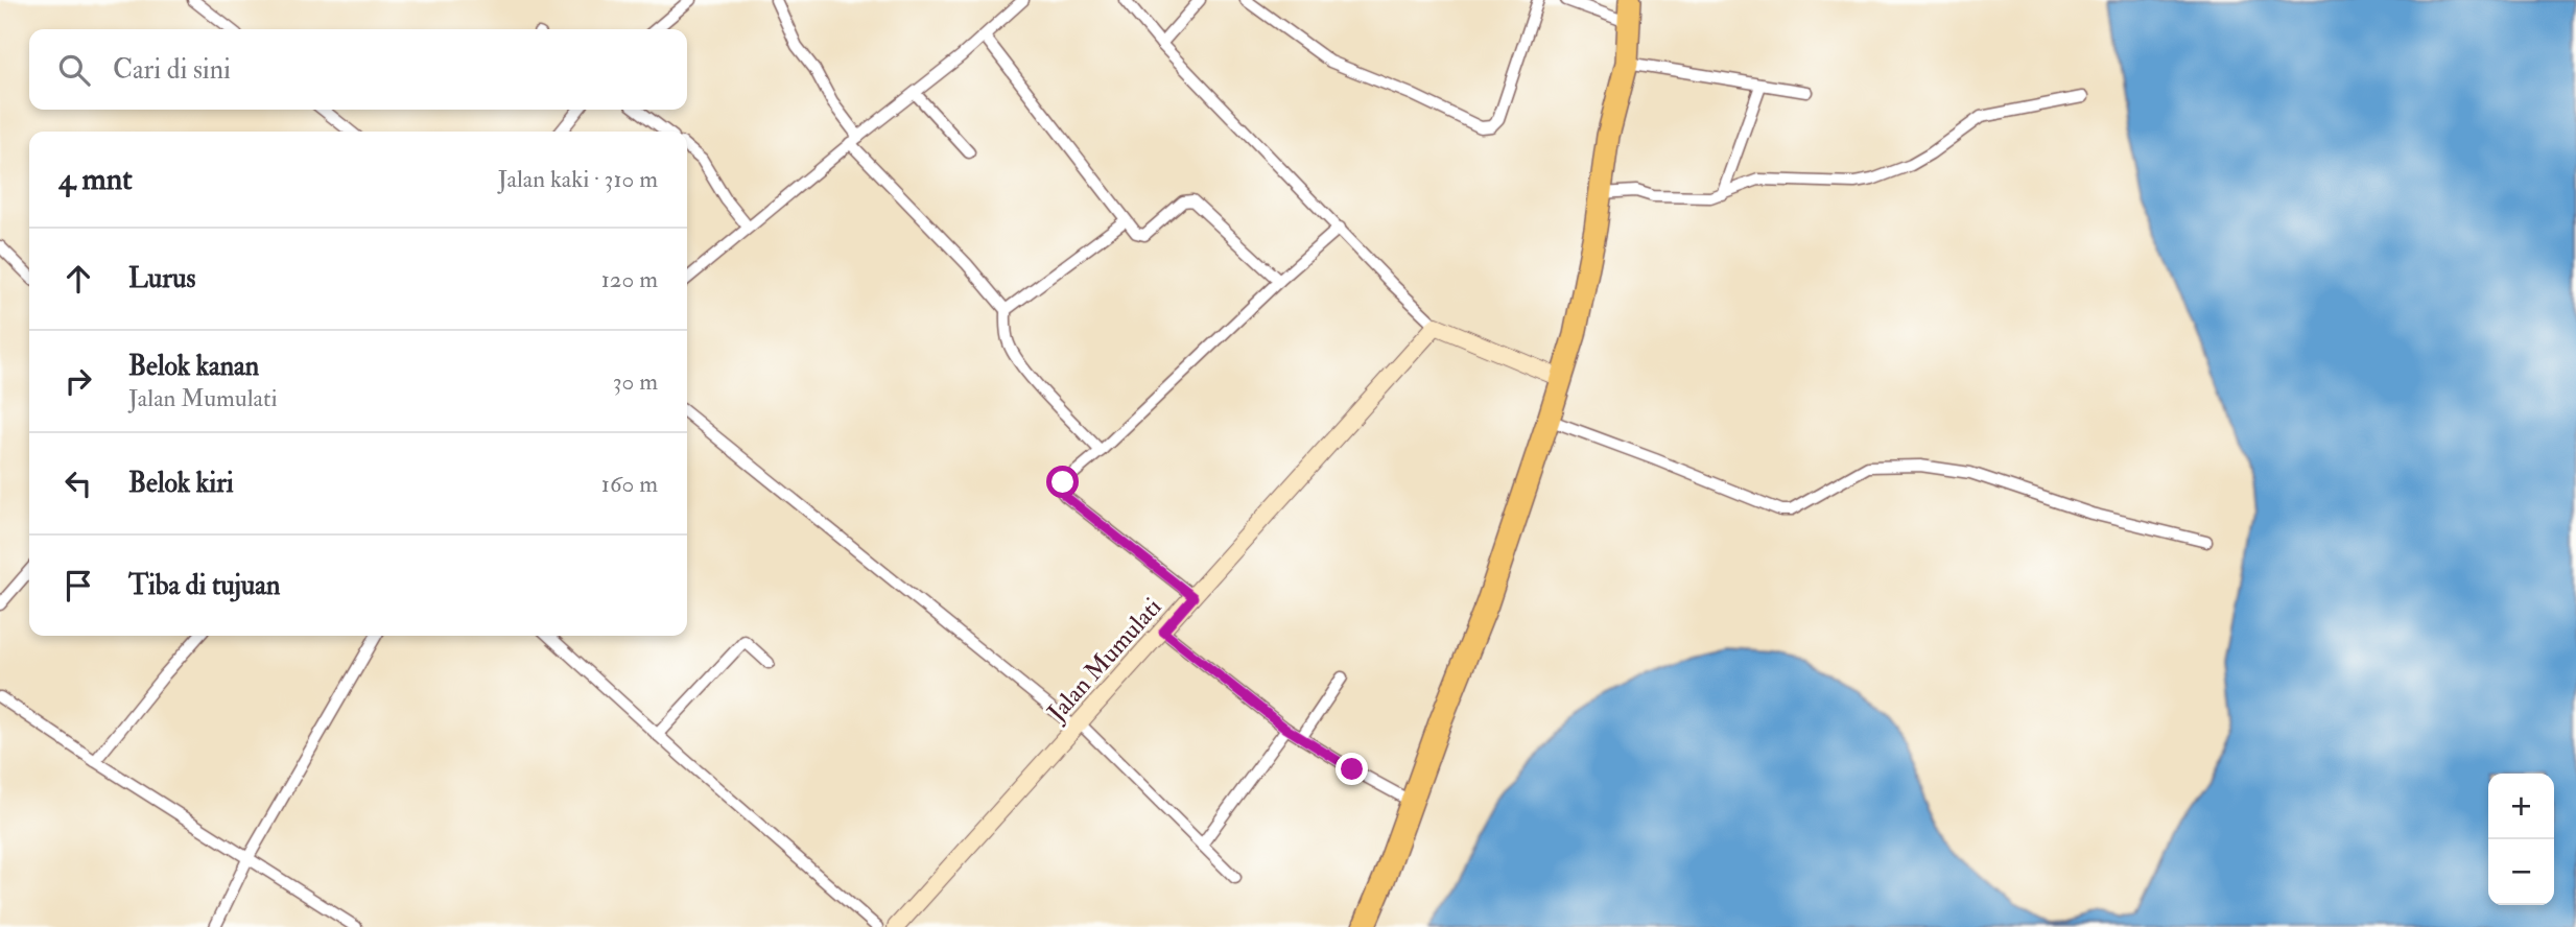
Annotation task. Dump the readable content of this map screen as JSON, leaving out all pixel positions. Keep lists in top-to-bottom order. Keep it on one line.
{"streets":{"street":["Jalan Mumulati"]},"page":{"search":"Cari di sini","heading":["4 mnt","Jalan kaki · 310 m"],"list":[["Lurus","120 m"],["Belok kanan","Jalan Mumulati","30 m"],["Belok kiri","160 m"],"Tiba di tujuan"],"map_buttons":["+","−"]}}
